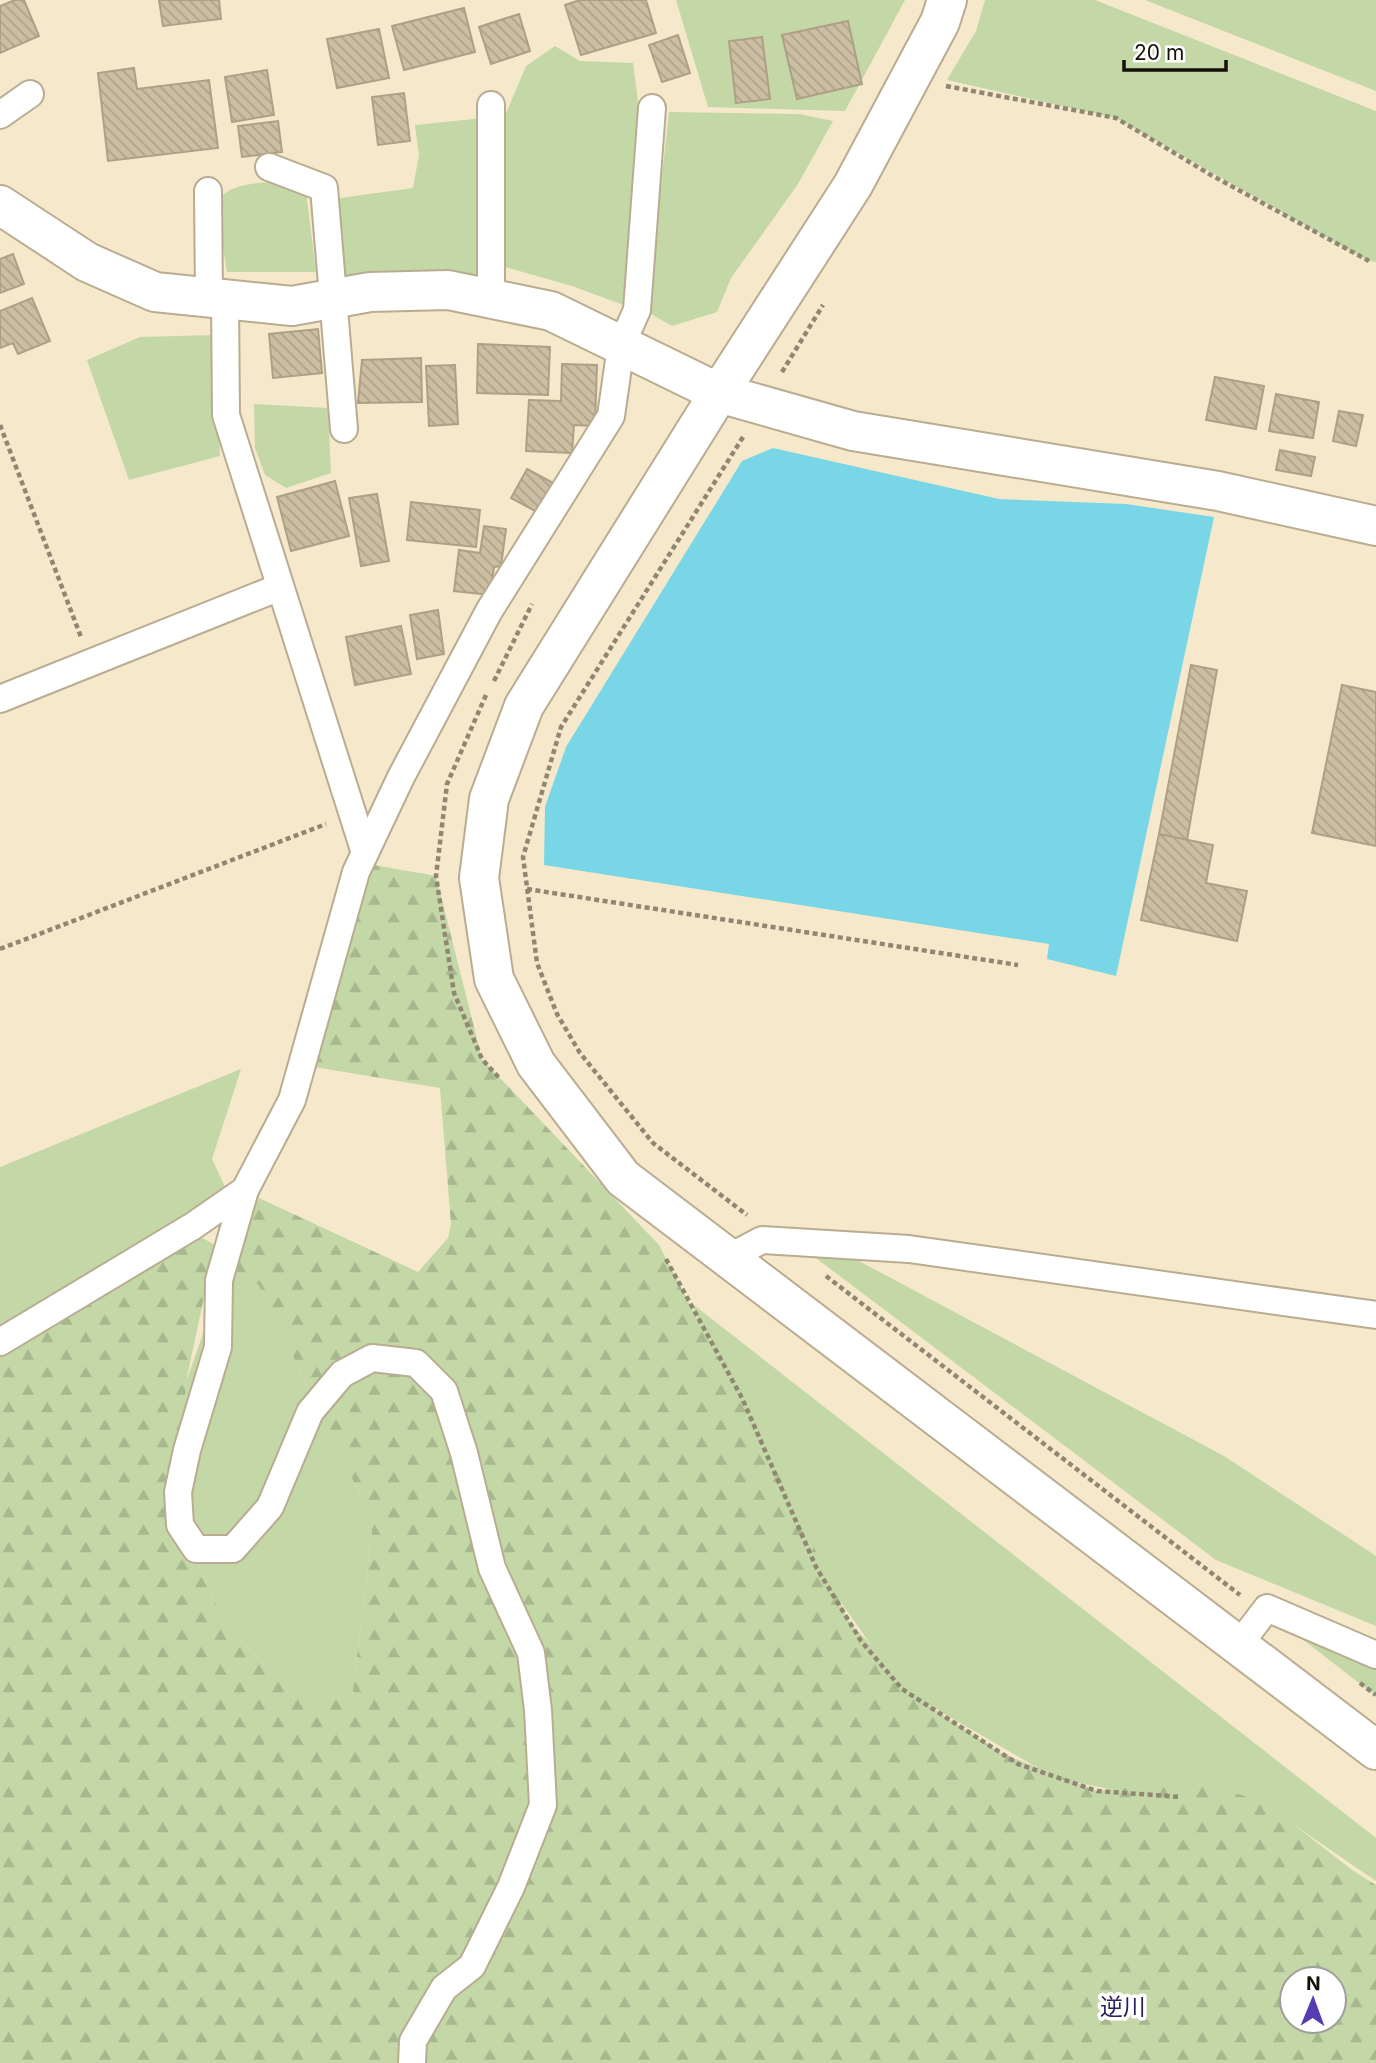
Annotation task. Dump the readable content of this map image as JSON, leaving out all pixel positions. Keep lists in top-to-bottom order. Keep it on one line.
{"districts":["逆川"],"scale_bar":"20 m","north":"top"}
